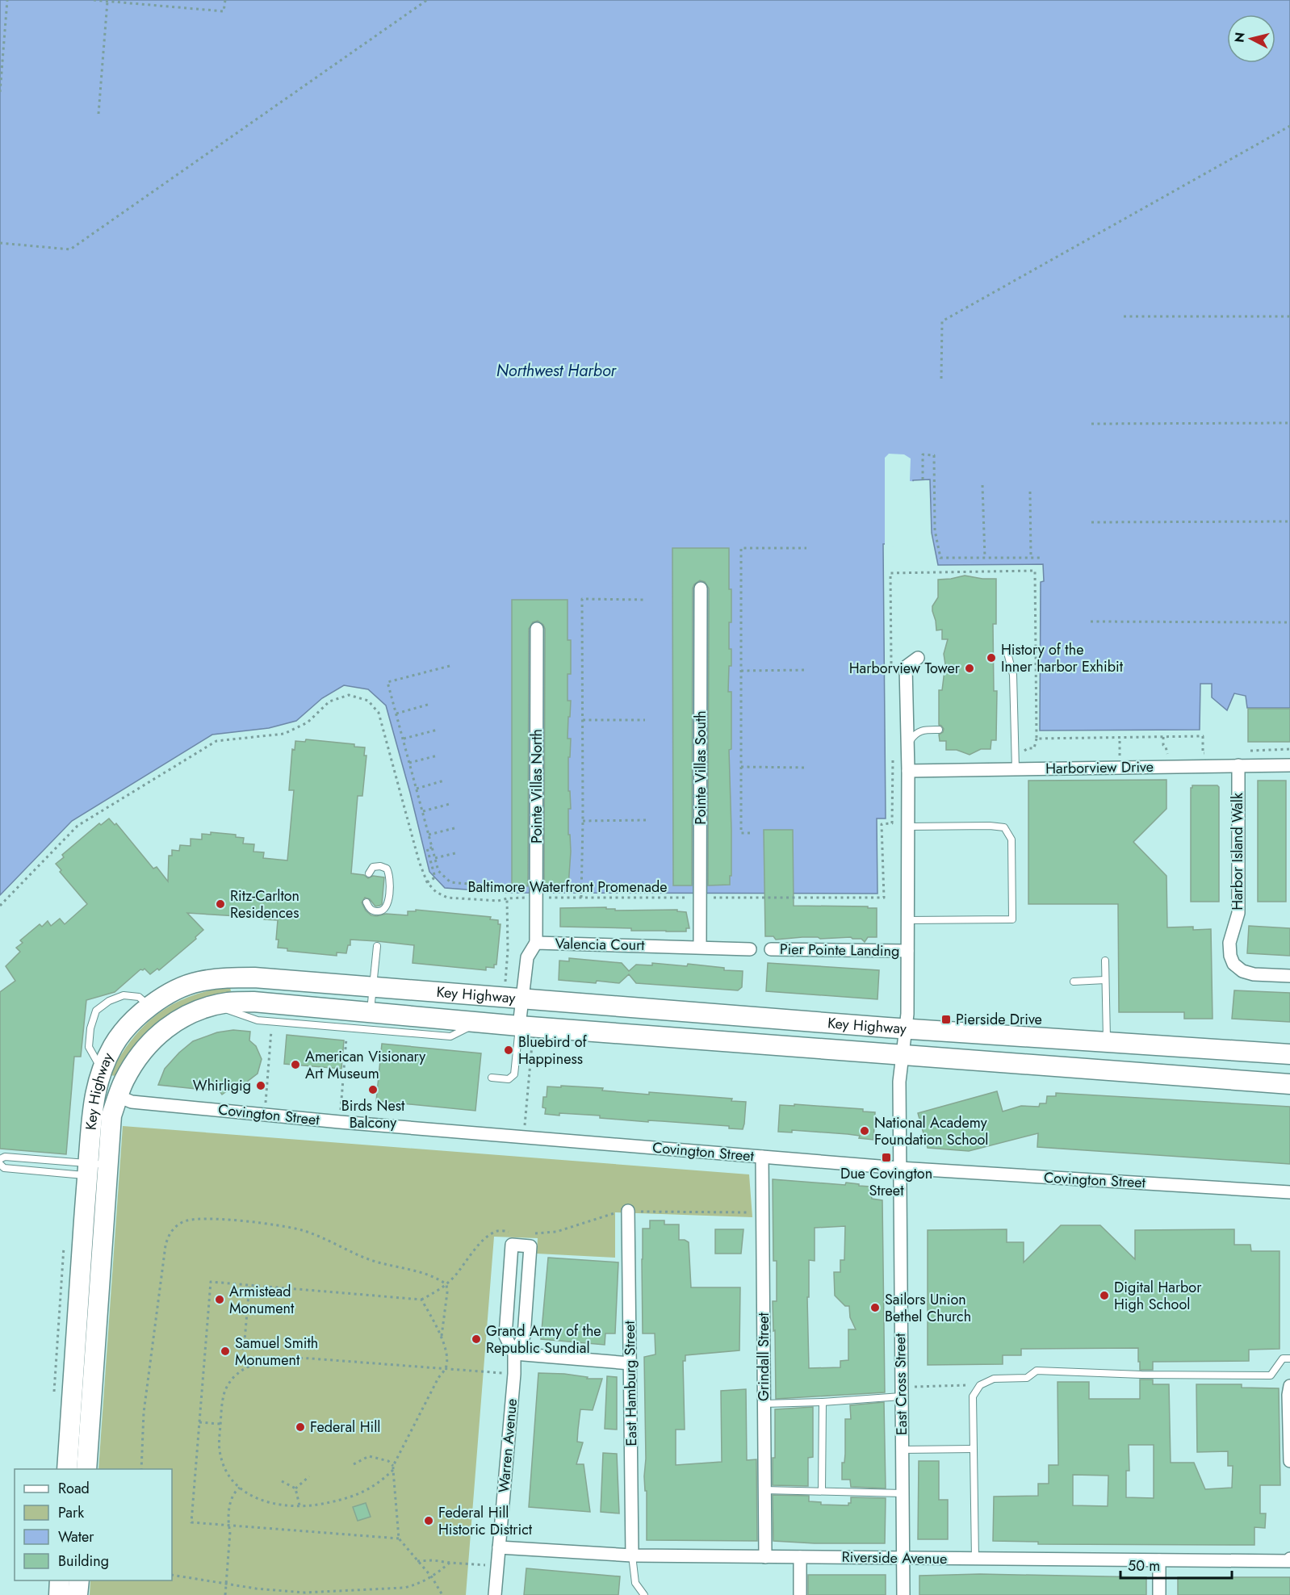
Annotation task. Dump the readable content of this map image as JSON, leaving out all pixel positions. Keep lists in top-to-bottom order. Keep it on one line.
{"streets":{"main road":["Key Highway"],"street":["Pointe Villas South","Harborview Drive","Pointe Villas North","Harbor Island Walk","Valencia Court","Pier Pointe Landing","Covington Street","Grindall Street","East Hamburg Street","East Cross Street","Warren Avenue","Riverside Avenue"],"path":["Baltimore Waterfront Promenade"]},"crossings":[["Pointe Villas South","Baltimore Waterfront Promenade"],["Pointe Villas South","Valencia Court"],["Harborview Drive","Harbor Island Walk"],["Pointe Villas North","Baltimore Waterfront Promenade"],["Pointe Villas North","Valencia Court"],["Valencia Court","Key Highway"],["Key Highway","Covington Street"],["Key Highway","East Cross Street"],["Covington Street","Grindall Street"],["Covington Street","East Cross Street"],["Grindall Street","Riverside Avenue"],["East Hamburg Street","Riverside Avenue"],["East Cross Street","Riverside Avenue"],["Warren Avenue","Riverside Avenue"]],"water":["Northwest Harbor"],"places":{"other":["History of the Inner harbor Exhibit","Harborview Tower","Ritz-Carlton Residences","Bluebird of Happiness","American Visionary Art Museum","Whirligig","Birds Nest Balcony","National Academy Foundation School","Digital Harbor High School","Armistead Monument","Sailors Union Bethel Church","Grand Army of the Republic Sundial","Samuel Smith Monument","Federal Hill","Federal Hill Historic District"],"transit":["Pierside Drive","Due Covington Street"]},"legend":["Road","Park","Water","Building"],"scale_bar":"50 m","north":"left"}
